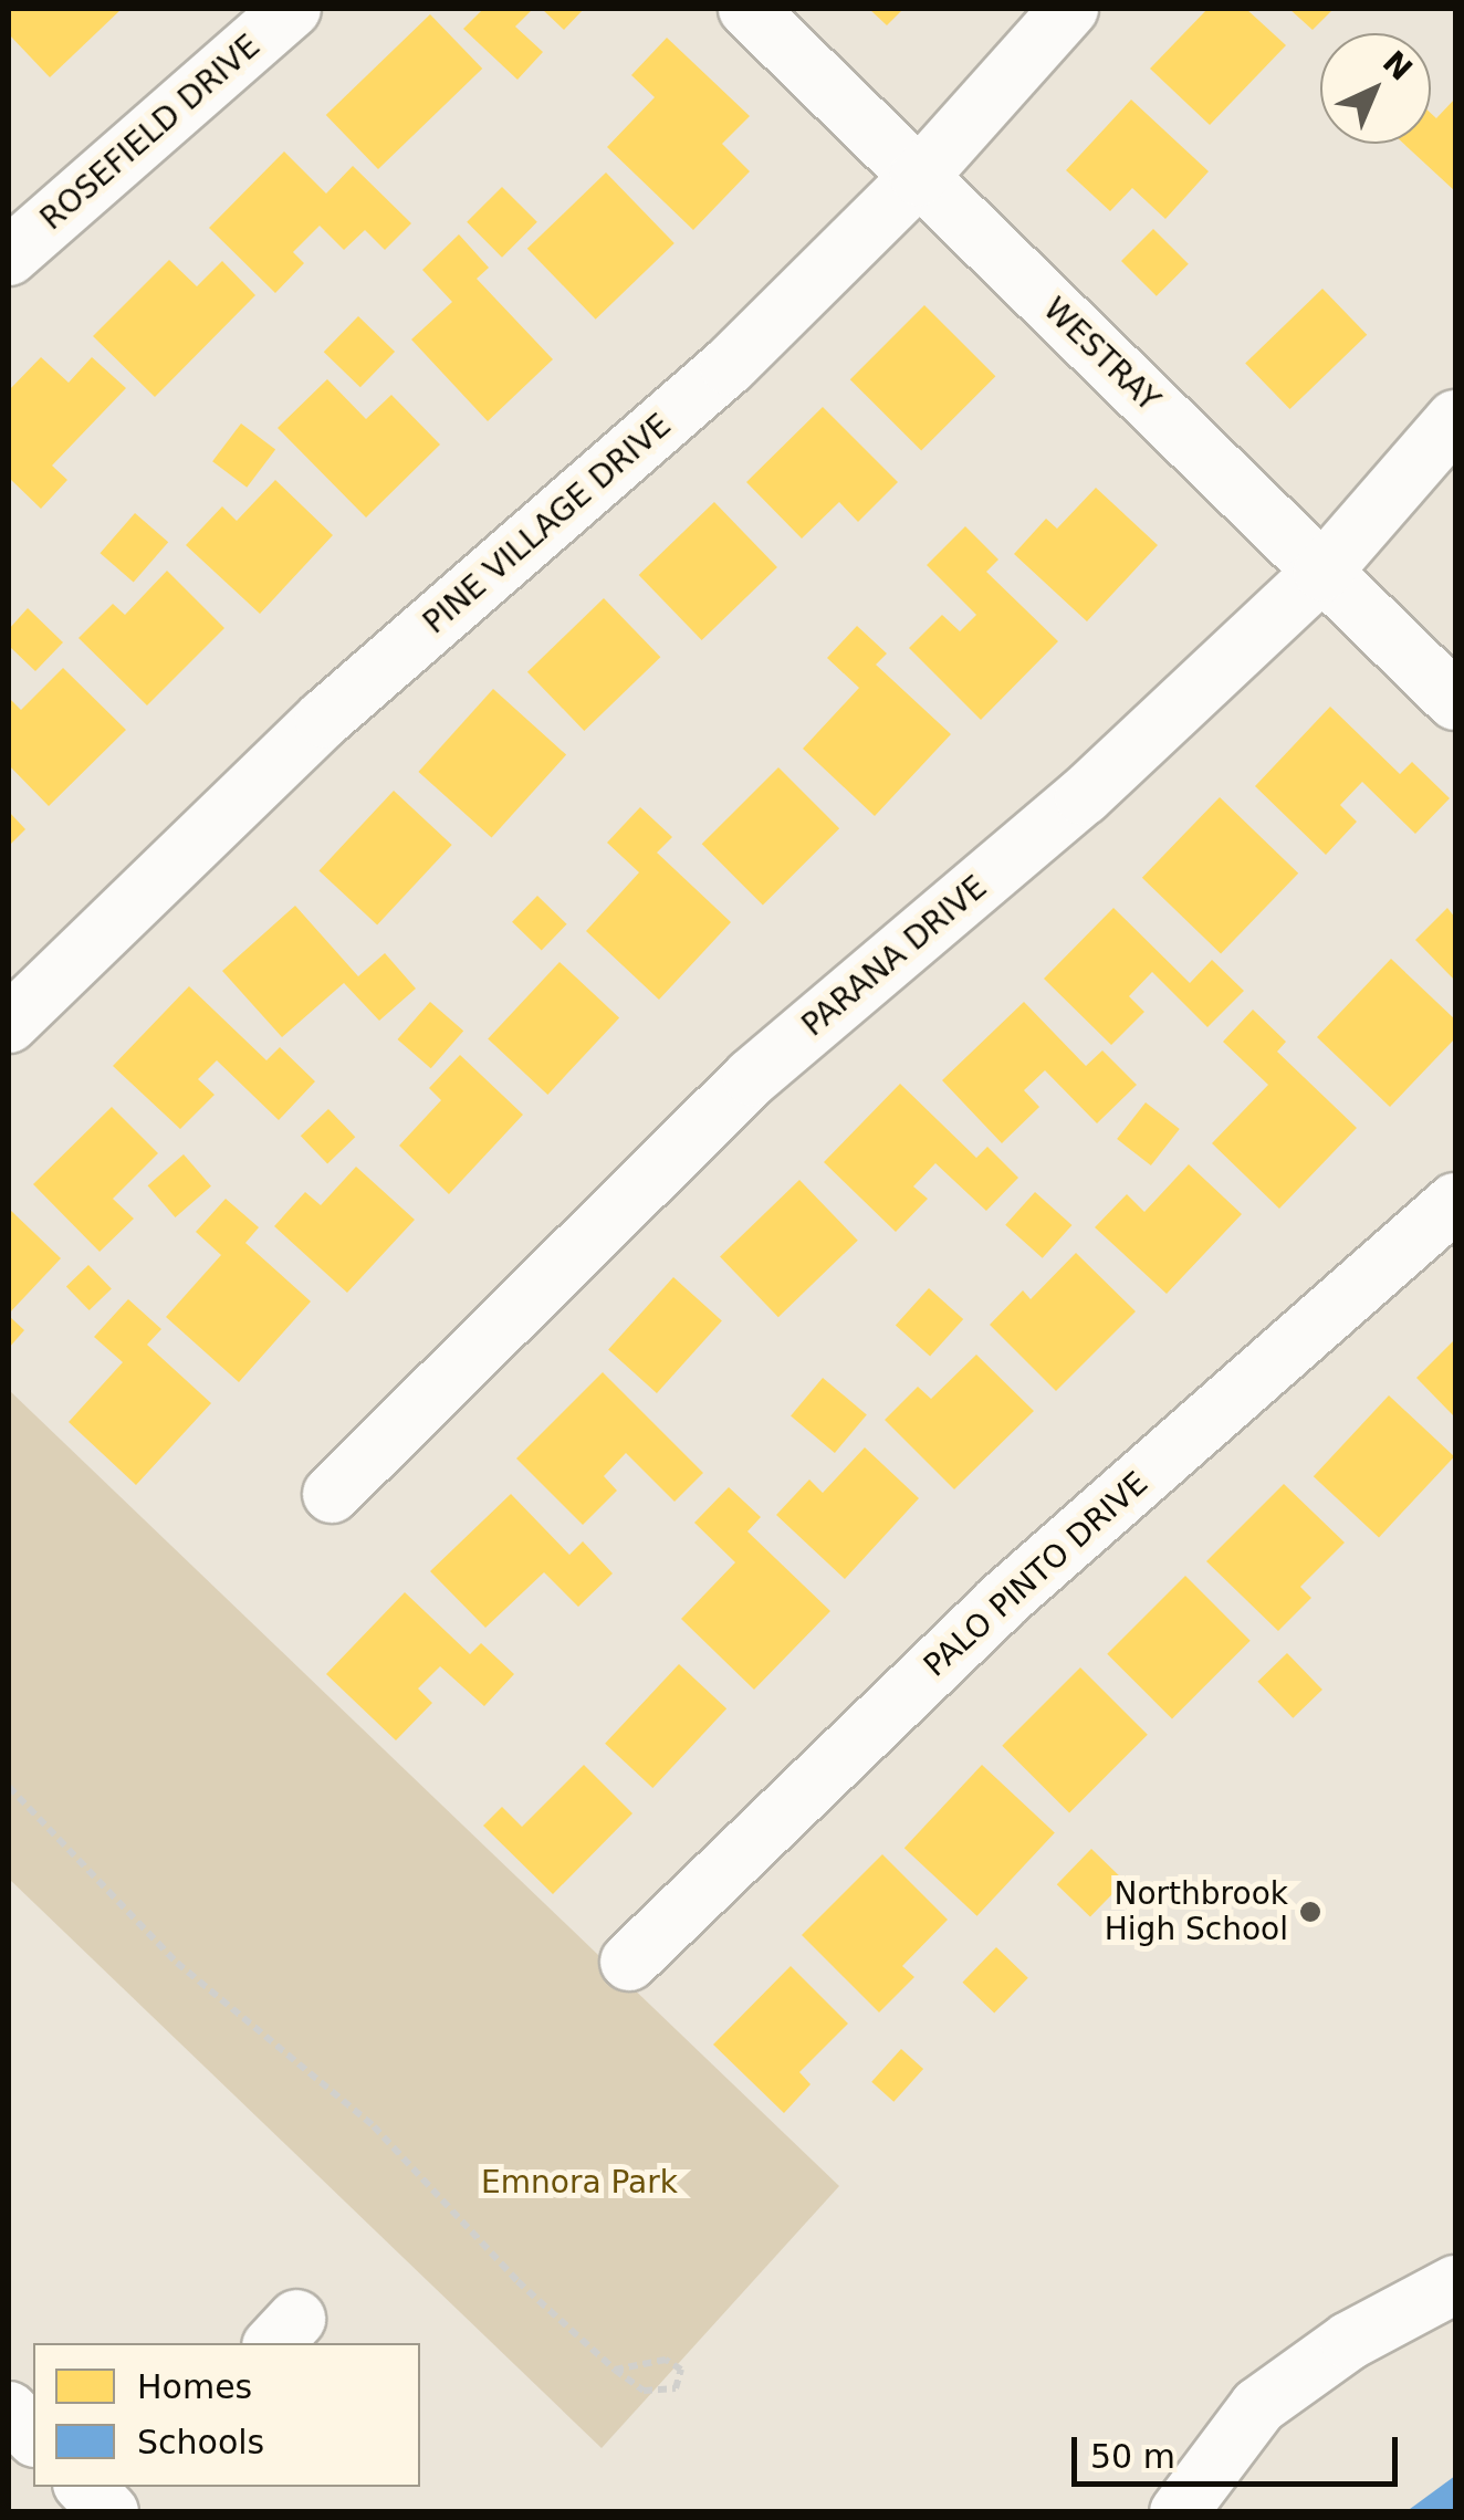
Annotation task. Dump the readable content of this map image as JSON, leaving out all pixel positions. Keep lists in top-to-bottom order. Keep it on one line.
{"streets":{"street":["ROSEFIELD DRIVE","WESTRAY","PINE VILLAGE DRIVE","PARANA DRIVE","PALO PINTO DRIVE"]},"crossings":[["WESTRAY","PINE VILLAGE DRIVE"],["WESTRAY","PARANA DRIVE"]],"parks":["Emnora Park"],"places":["Northbrook High School"],"legend":["Homes","Schools"],"scale_bar":"50 m","north":"top right"}
